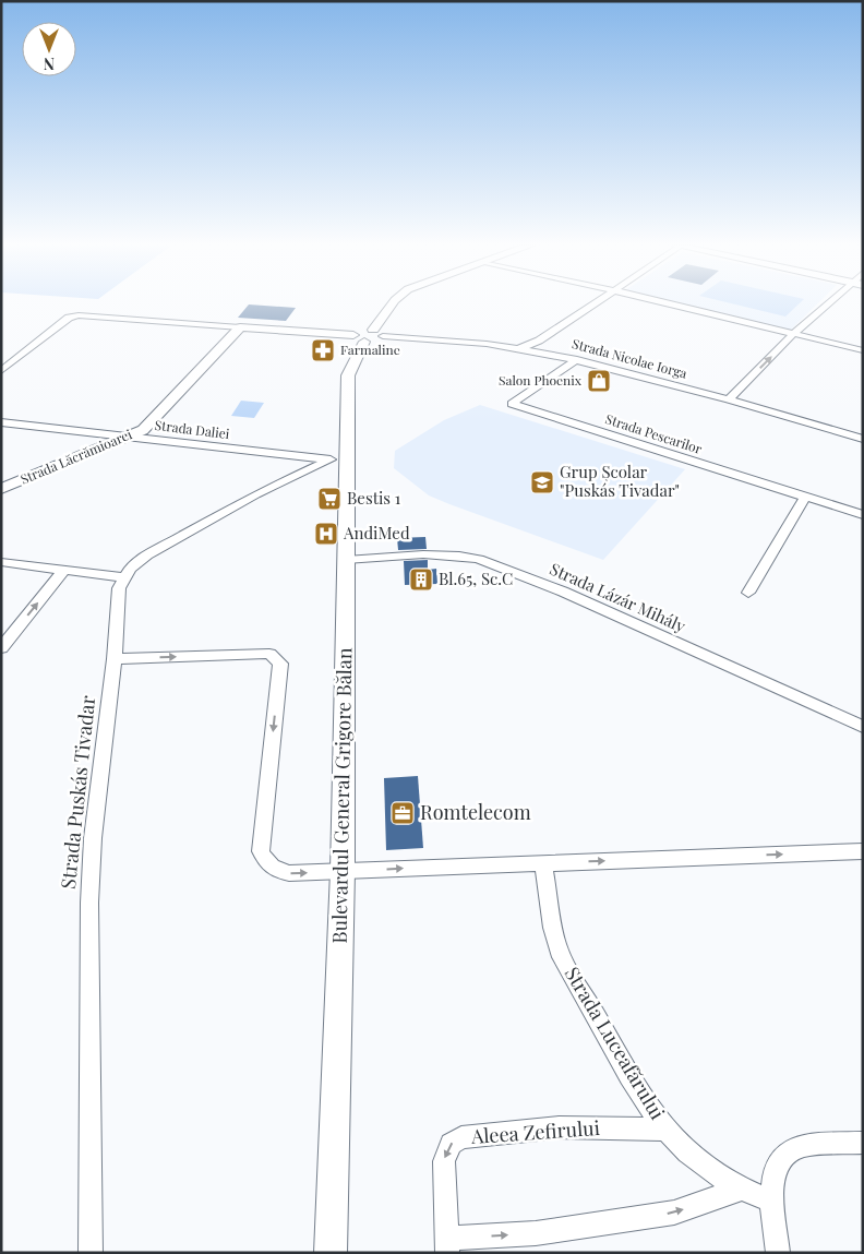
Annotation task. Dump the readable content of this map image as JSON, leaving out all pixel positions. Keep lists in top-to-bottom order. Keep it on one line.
{"streets":{"main road":["Strada Nicolae Iorga","Strada Lăcrămioarei","Bulevardul General Grigore Bălan"],"street":["Strada Daliei","Strada Pescarilor","Strada Lázár Mihály","Strada Puskás Tivadar","Strada Luceafărului","Aleea Zefirului"]},"crossings":[["Strada Nicolae Iorga","Strada Pescarilor"],["Strada Nicolae Iorga","Strada Lăcrămioarei"],["Strada Nicolae Iorga","Bulevardul General Grigore Bălan"],["Strada Daliei","Strada Lăcrămioarei"],["Strada Daliei","Strada Puskás Tivadar"],["Strada Daliei","Bulevardul General Grigore Bălan"],["Strada Lázár Mihály","Bulevardul General Grigore Bălan"],["Strada Puskás Tivadar","Bulevardul General Grigore Bălan"],["Strada Luceafărului","Aleea Zefirului"]],"places":{"pharmacy":["Farmaline"],"shop":["Salon Phoenix"],"school or university":["Grup Școlar \"Puskás Tivadar\""],"supermarket":["Bestis 1"],"hospital":["AndiMed"],"building":["Bl.65, Sc.C"],"office":["Romtelecom"]},"north":"bottom"}
